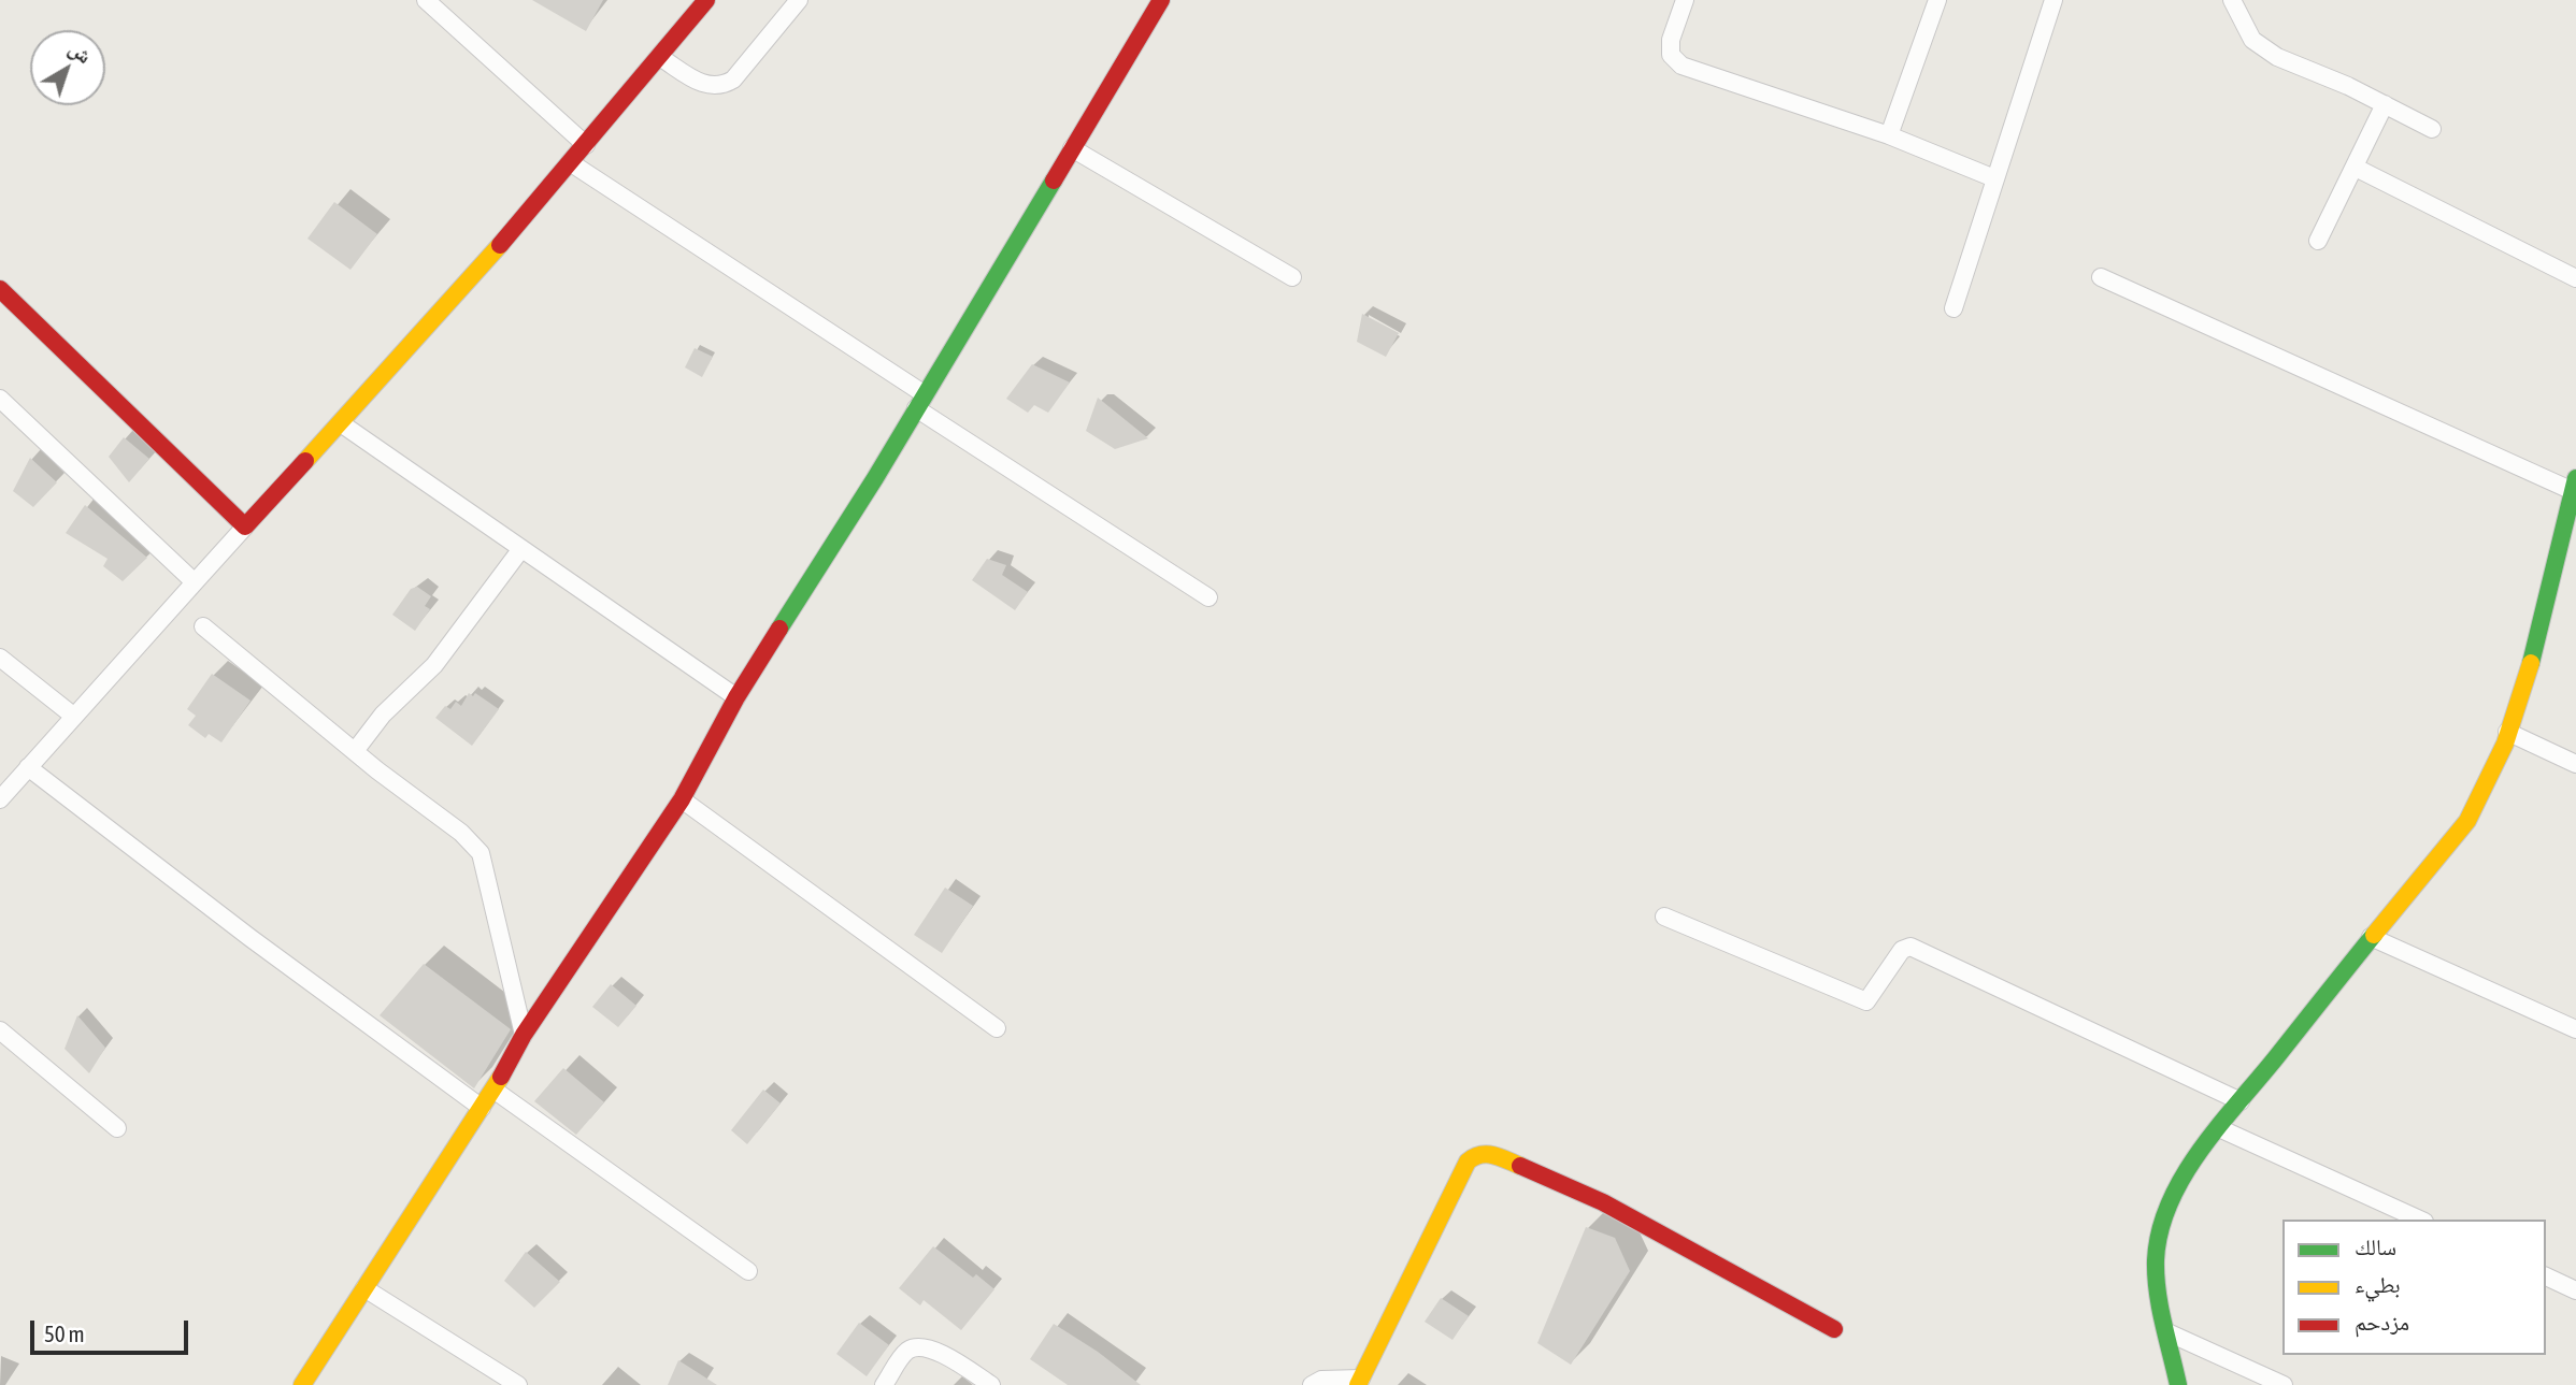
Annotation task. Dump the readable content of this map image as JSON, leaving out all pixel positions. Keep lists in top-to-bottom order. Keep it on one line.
{"legend":["سالك","بطيء","مزدحم"],"scale_bar":"50 m","north":"top right"}
